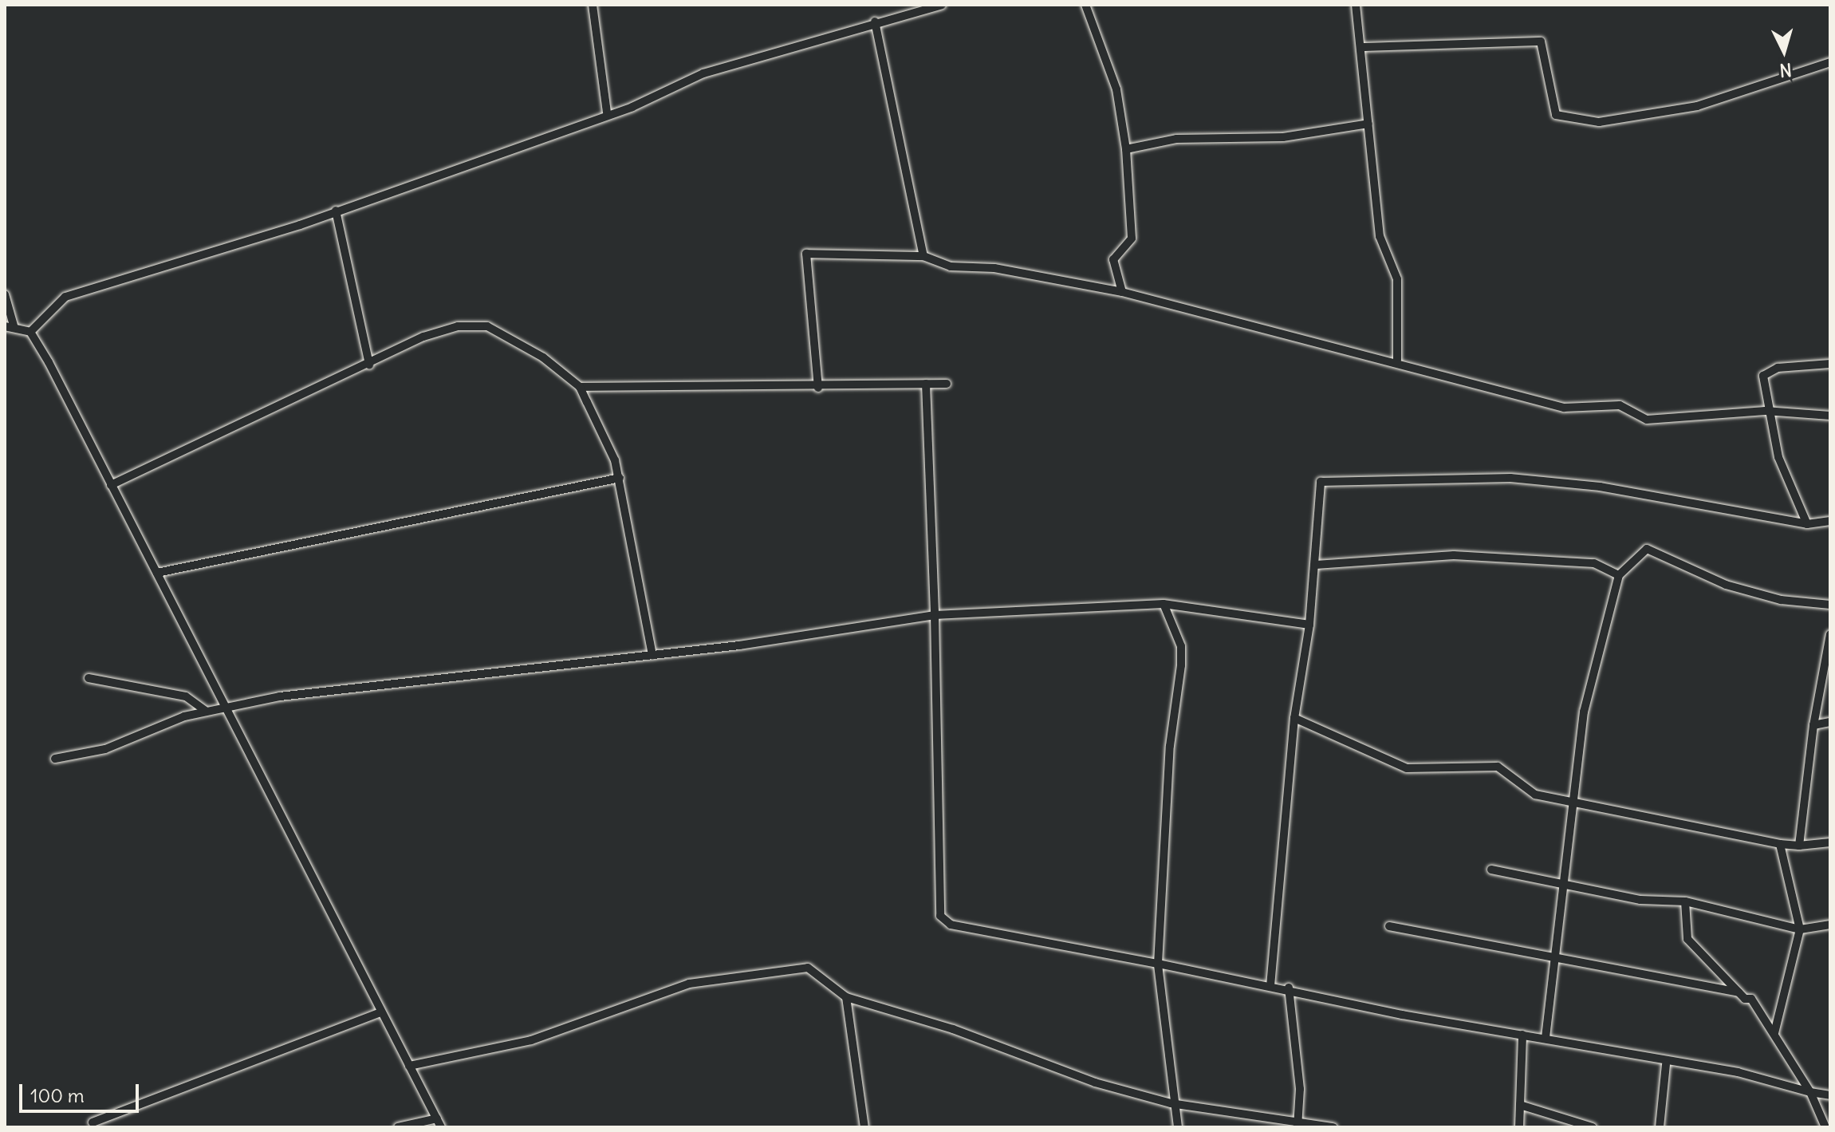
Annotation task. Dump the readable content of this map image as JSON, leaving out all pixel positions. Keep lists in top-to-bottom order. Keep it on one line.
{"scale_bar":"100 m","north":"bottom"}
